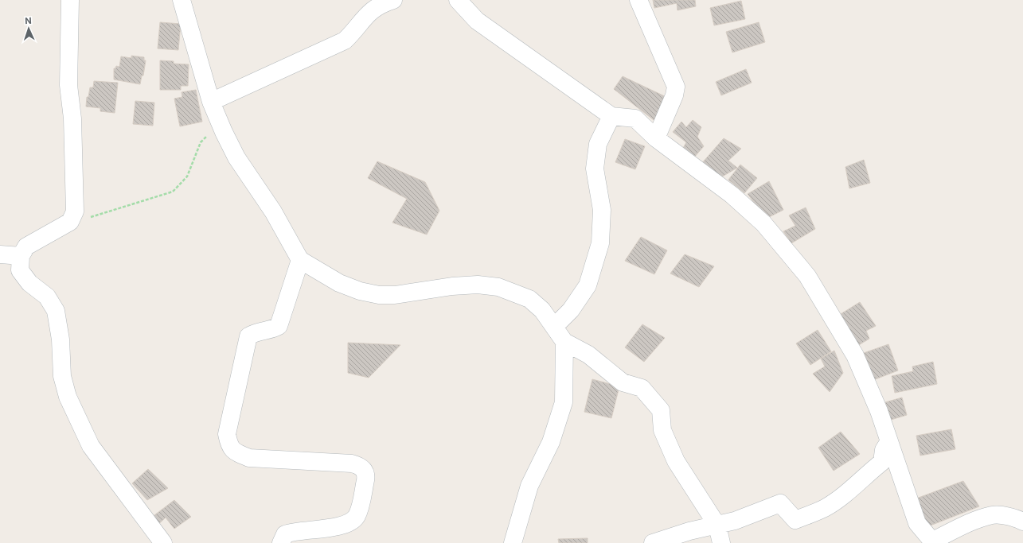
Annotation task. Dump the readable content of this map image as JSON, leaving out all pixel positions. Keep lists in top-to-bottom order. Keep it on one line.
{"north":"top"}
